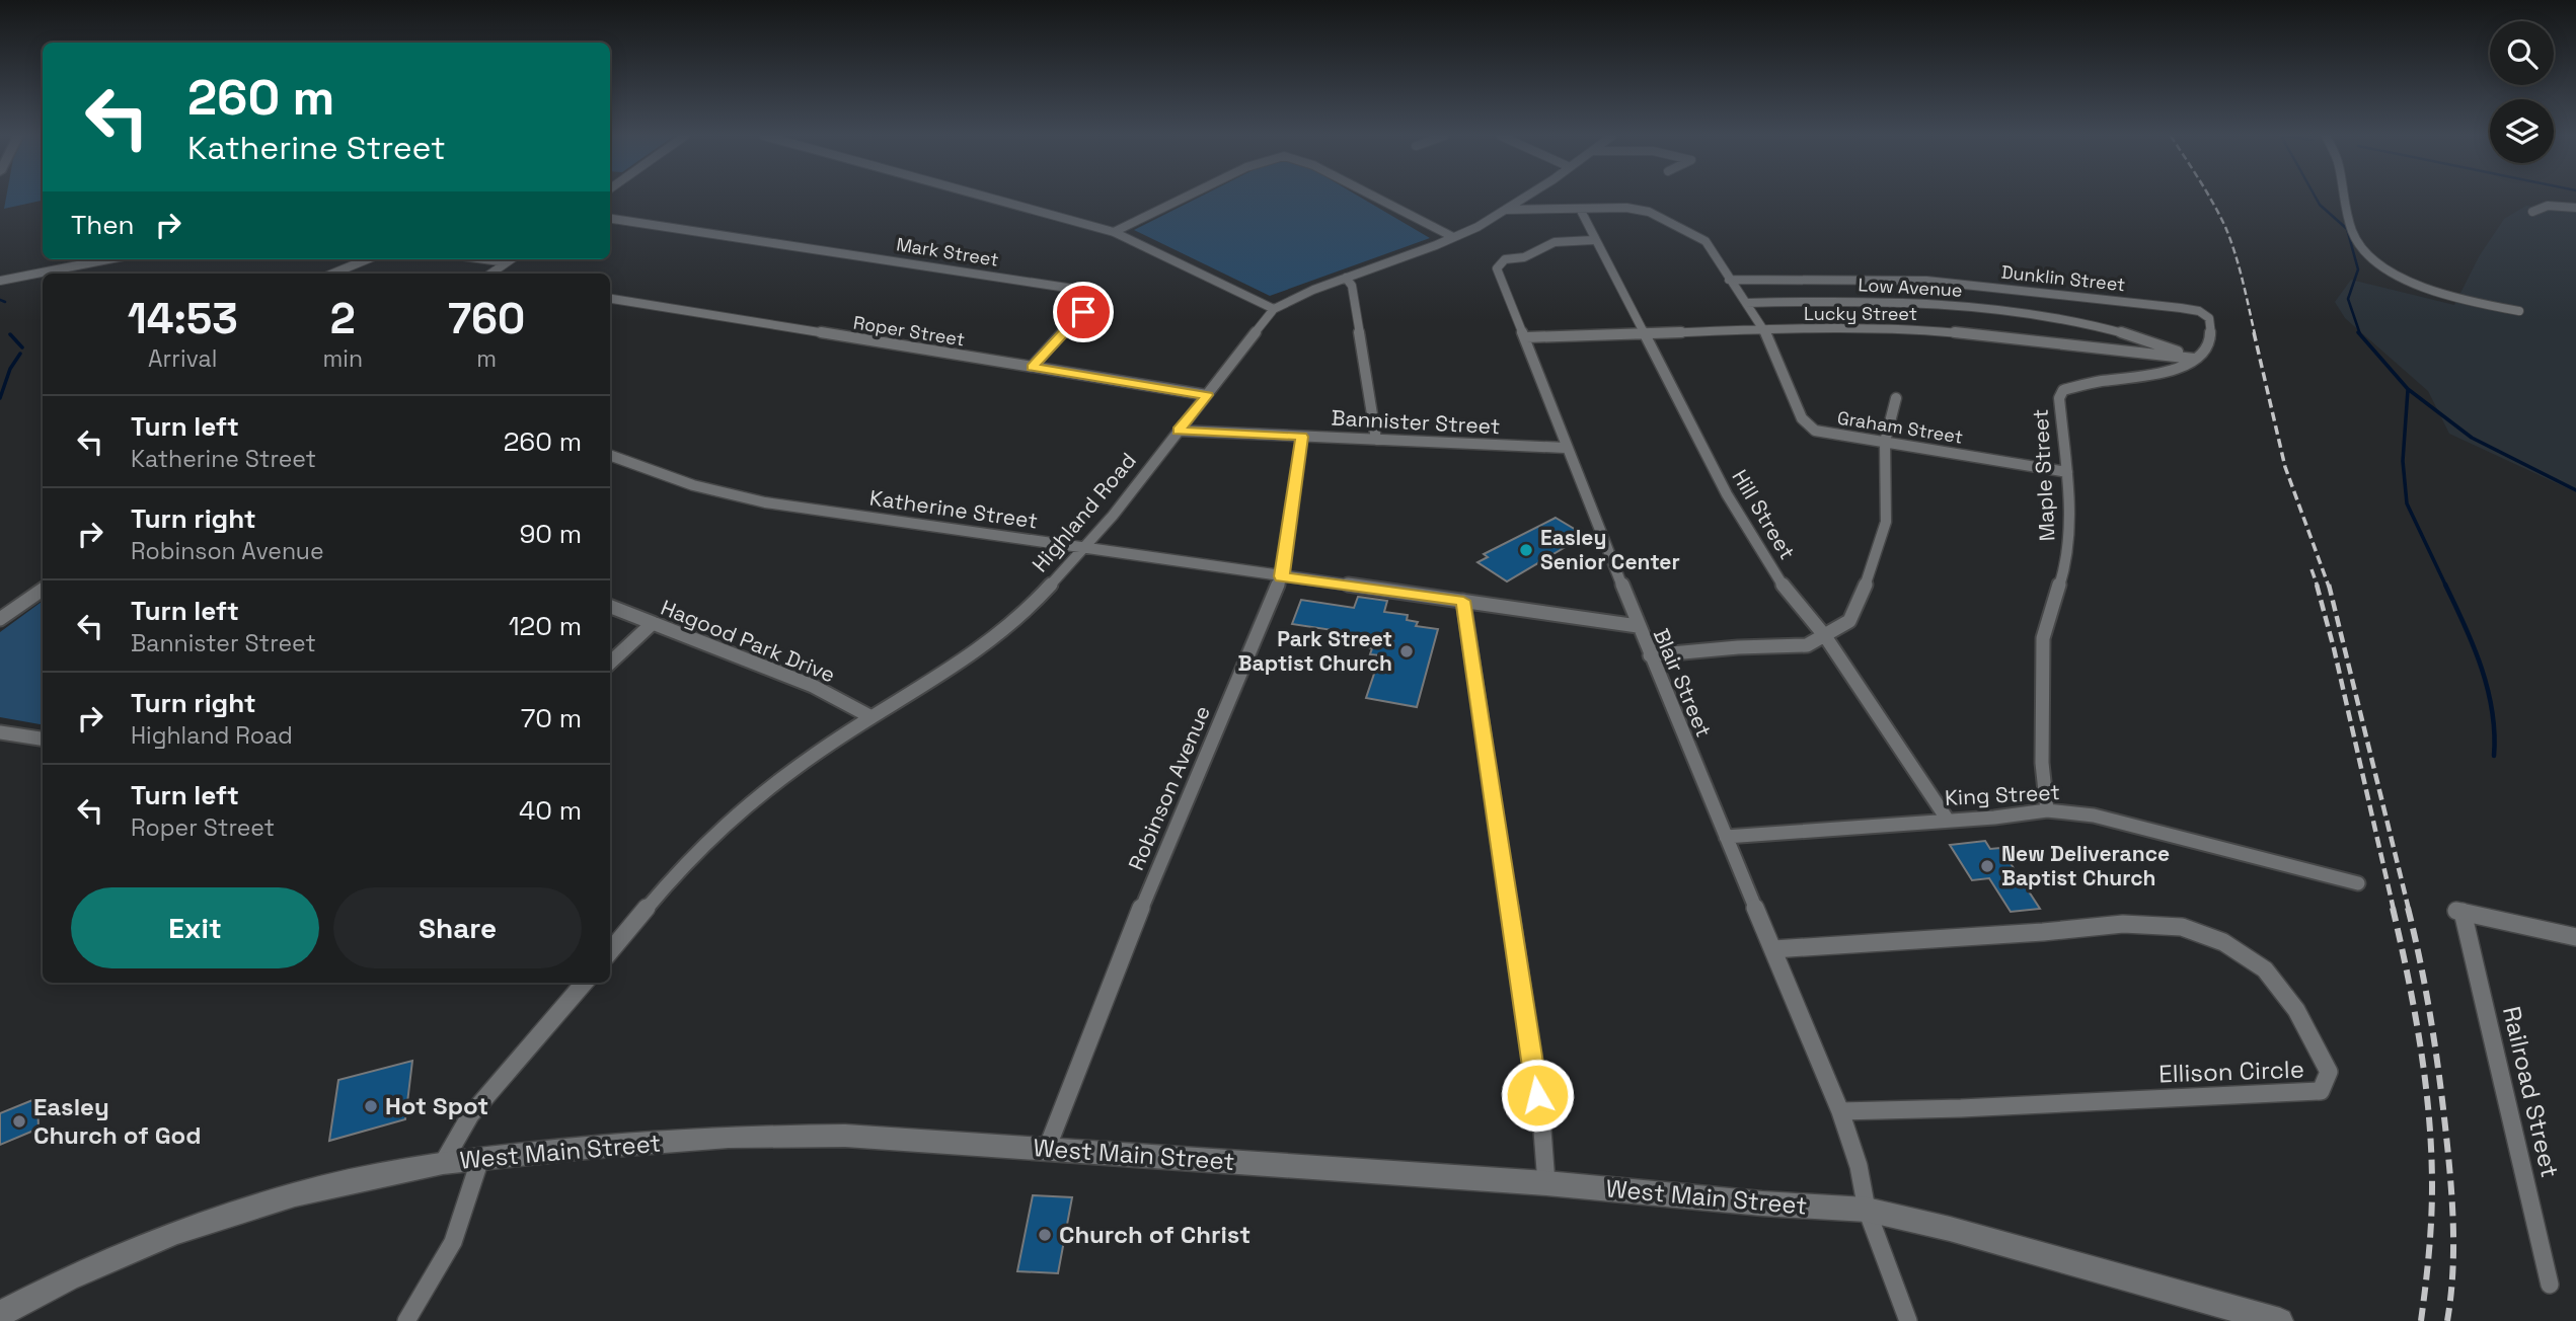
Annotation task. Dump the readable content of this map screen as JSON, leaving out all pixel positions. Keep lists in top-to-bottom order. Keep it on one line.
{"streets":{"main road":["West Main Street"],"street":["Mark Street","Dunklin Street","Low Avenue","Lucky Street","Roper Street","Bannister Street","Graham Street","Maple Street","Katherine Street","Highland Road","Hill Street","Hagood Park Drive","Blair Street","Robinson Avenue","King Street","Ellison Circle","Railroad Street"]},"crossings":[["Mark Street","Roper Street"],["Dunklin Street","Low Avenue"],["Dunklin Street","Lucky Street"],["Dunklin Street","Graham Street"],["Dunklin Street","Maple Street"],["Low Avenue","Lucky Street"],["Low Avenue","Graham Street"],["Low Avenue","Maple Street"],["Lucky Street","Graham Street"],["Lucky Street","Maple Street"],["Lucky Street","Hill Street"],["Lucky Street","Blair Street"],["Roper Street","Highland Road"],["Bannister Street","Highland Road"],["Bannister Street","Blair Street"],["Bannister Street","Robinson Avenue"],["Graham Street","Maple Street"],["Graham Street","Highland Road"],["Graham Street","Hill Street"],["Maple Street","King Street"],["Katherine Street","Highland Road"],["Katherine Street","Blair Street"],["Katherine Street","Robinson Avenue"],["Highland Road","Hagood Park Drive"],["Hill Street","Blair Street"],["Hill Street","King Street"],["Blair Street","King Street"],["Blair Street","Ellison Circle"],["Blair Street","West Main Street"],["Robinson Avenue","West Main Street"]],"places":["Easley Senior Center","Park Street Baptist Church","New Deliverance Baptist Church","Hot Spot","Easley Church of God","Church of Christ"],"page":{"turn":["260 m","Katherine Street"],"then":"Then","eta":["14:53","Arrival","2","min","760","m"],"list":[{"name":"Turn left","note":"Katherine Street","value":"260 m"},{"name":"Turn right","note":"Robinson Avenue","value":"90 m"},{"name":"Turn left","note":"Bannister Street","value":"120 m"},{"name":"Turn right","note":"Highland Road","value":"70 m"},{"name":"Turn left","note":"Roper Street","value":"40 m"}],"buttons":["Exit","Share"]}}
